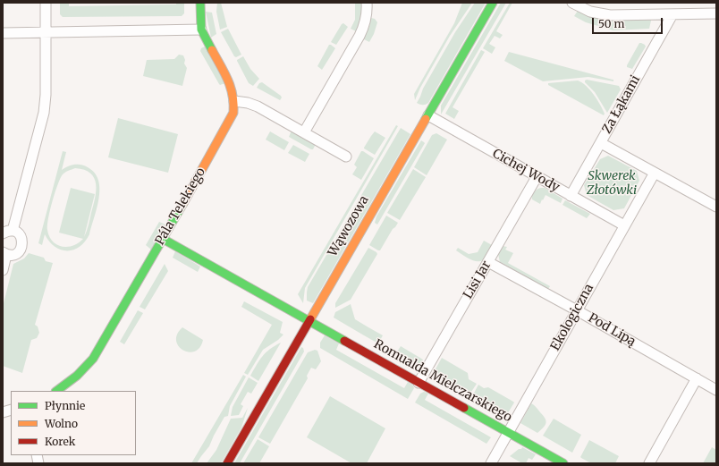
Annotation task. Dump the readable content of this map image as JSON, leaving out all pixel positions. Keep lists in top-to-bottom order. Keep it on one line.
{"streets":{"street":["Za Łąkami","Cichej Wody","Pála Telekiego","Wąwozowa","Lisi Jar","Ekologiczna","Pod Lipą","Romualda Mielczarskiego"]},"crossings":[["Za Łąkami","Cichej Wody"],["Cichej Wody","Wąwozowa"],["Cichej Wody","Lisi Jar"],["Cichej Wody","Ekologiczna"],["Pála Telekiego","Romualda Mielczarskiego"],["Wąwozowa","Romualda Mielczarskiego"],["Lisi Jar","Pod Lipą"],["Lisi Jar","Romualda Mielczarskiego"],["Ekologiczna","Pod Lipą"],["Ekologiczna","Romualda Mielczarskiego"]],"parks":["Skwerek Złotówki"],"legend":["Płynnie","Wolno","Korek"],"scale_bar":"50 m"}
